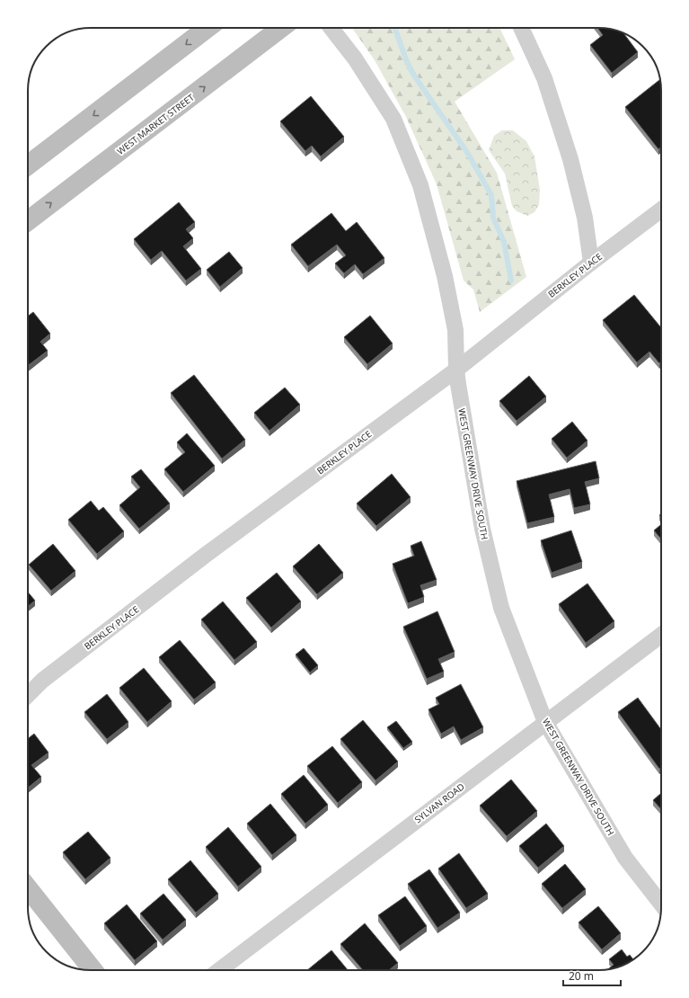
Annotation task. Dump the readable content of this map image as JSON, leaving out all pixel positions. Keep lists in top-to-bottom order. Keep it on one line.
{"streets":{"main road":["WEST MARKET STREET"],"street":["BERKLEY PLACE","WEST GREENWAY DRIVE SOUTH","SYLVAN ROAD"]},"crossings":[["BERKLEY PLACE","WEST GREENWAY DRIVE SOUTH"],["WEST GREENWAY DRIVE SOUTH","SYLVAN ROAD"]],"scale_bar":"20 m"}
